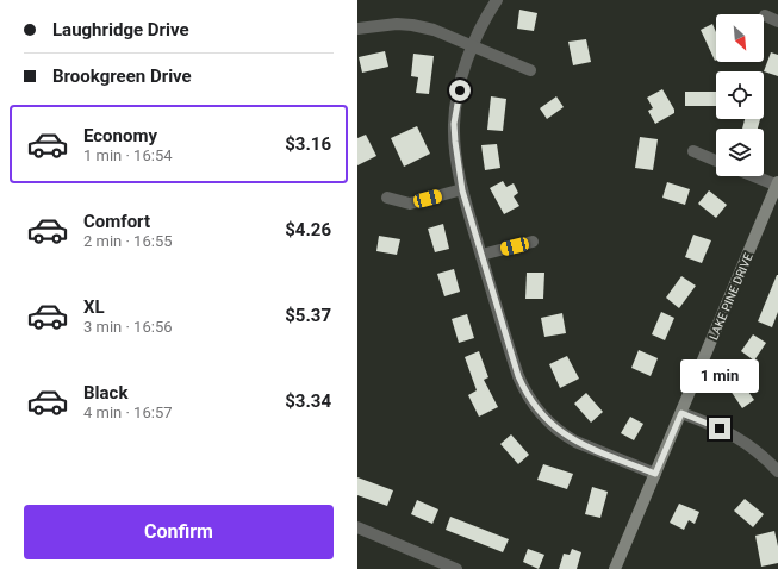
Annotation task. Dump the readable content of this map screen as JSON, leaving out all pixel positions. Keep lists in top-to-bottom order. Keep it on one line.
{"streets":{"street":["LAKE PINE DRIVE"]},"north":"bottom right","page":{"banner":["Laughridge Drive","Brookgreen Drive"],"list":[{"name":"Economy","note":"1 min · 16:54","value":"$3.16"},{"name":"Comfort","note":"2 min · 16:55","value":"$4.26"},{"name":"XL","note":"3 min · 16:56","value":"$5.37"},{"name":"Black","note":"4 min · 16:57","value":"$3.34"}],"bubble":"1 min","buttons":"Confirm"}}
